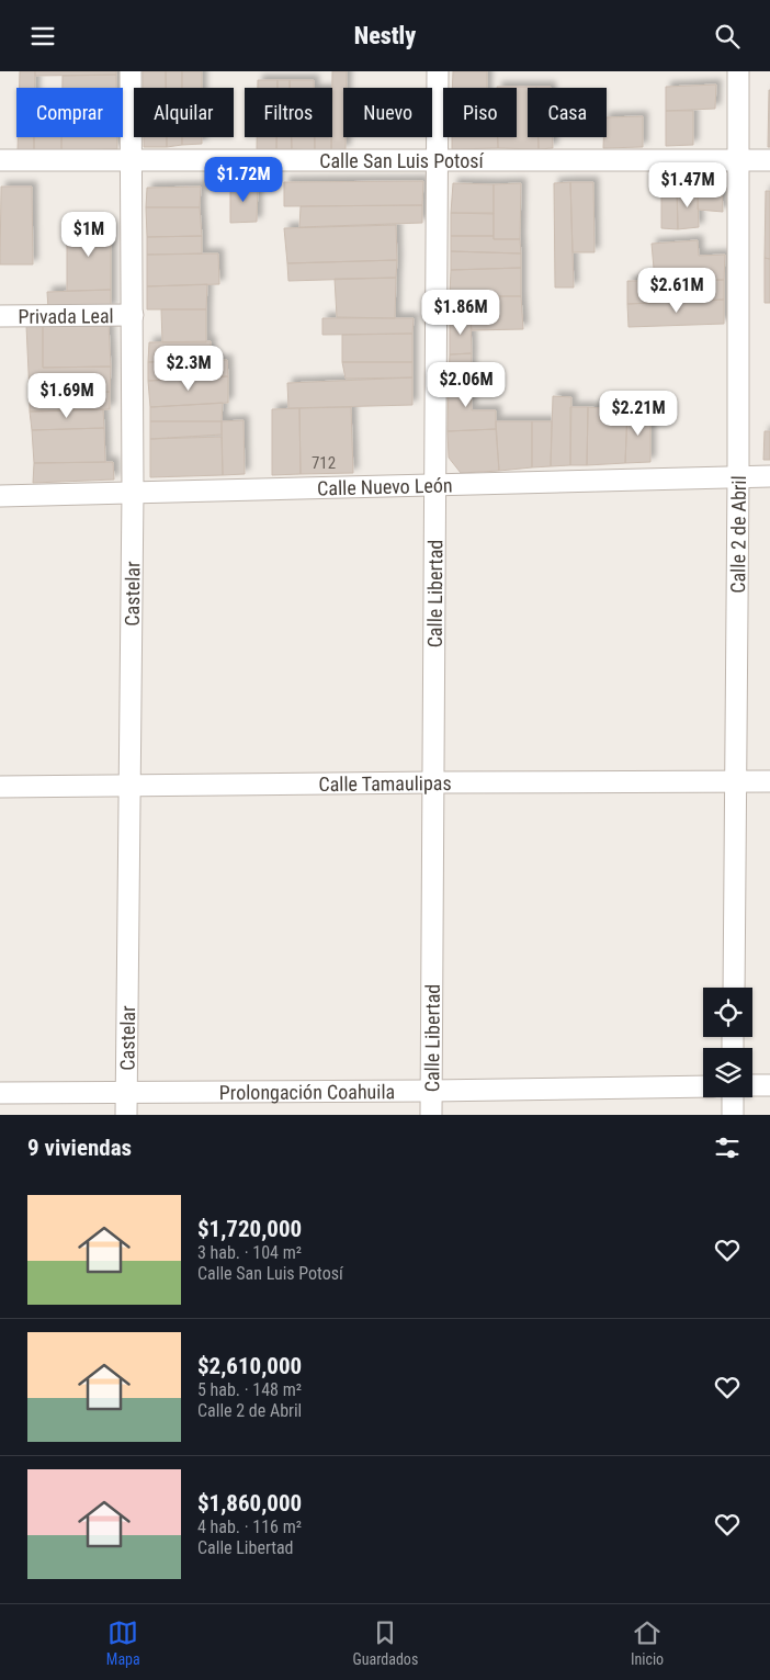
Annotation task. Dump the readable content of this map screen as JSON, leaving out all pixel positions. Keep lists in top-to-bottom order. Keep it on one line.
{"streets":{"street":["Calle San Luis Potosí","Privada Leal","Calle Nuevo León","Calle 2 de Abril","Castelar","Calle Libertad","Calle Tamaulipas","Prolongación Coahuila"]},"crossings":[["Calle San Luis Potosí","Calle 2 de Abril"],["Calle San Luis Potosí","Castelar"],["Calle San Luis Potosí","Calle Libertad"],["Privada Leal","Castelar"],["Calle Nuevo León","Calle 2 de Abril"],["Calle Nuevo León","Castelar"],["Calle Nuevo León","Calle Libertad"],["Calle 2 de Abril","Calle Tamaulipas"],["Castelar","Calle Tamaulipas"],["Castelar","Prolongación Coahuila"],["Calle Libertad","Calle Tamaulipas"],["Calle Libertad","Prolongación Coahuila"]],"house_numbers":["712"],"page":{"header":"Nestly","chip":["Comprar","Alquilar","Filtros","Nuevo","Piso","Casa"],"price":["$1.72M","$1.47M","$1M","$2.61M","$1.86M","$2.3M","$2.06M","$1.69M","$2.21M"],"heading":"9 viviendas","list":[{"name":"$1,720,000","note":"3 hab. · 104 m² · Calle San Luis Potosí"},{"name":"$2,610,000","note":"5 hab. · 148 m² · Calle 2 de Abril"},{"name":"$1,860,000","note":"4 hab. · 116 m² · Calle Libertad"}],"tabs":["Mapa","Guardados","Inicio"]}}
